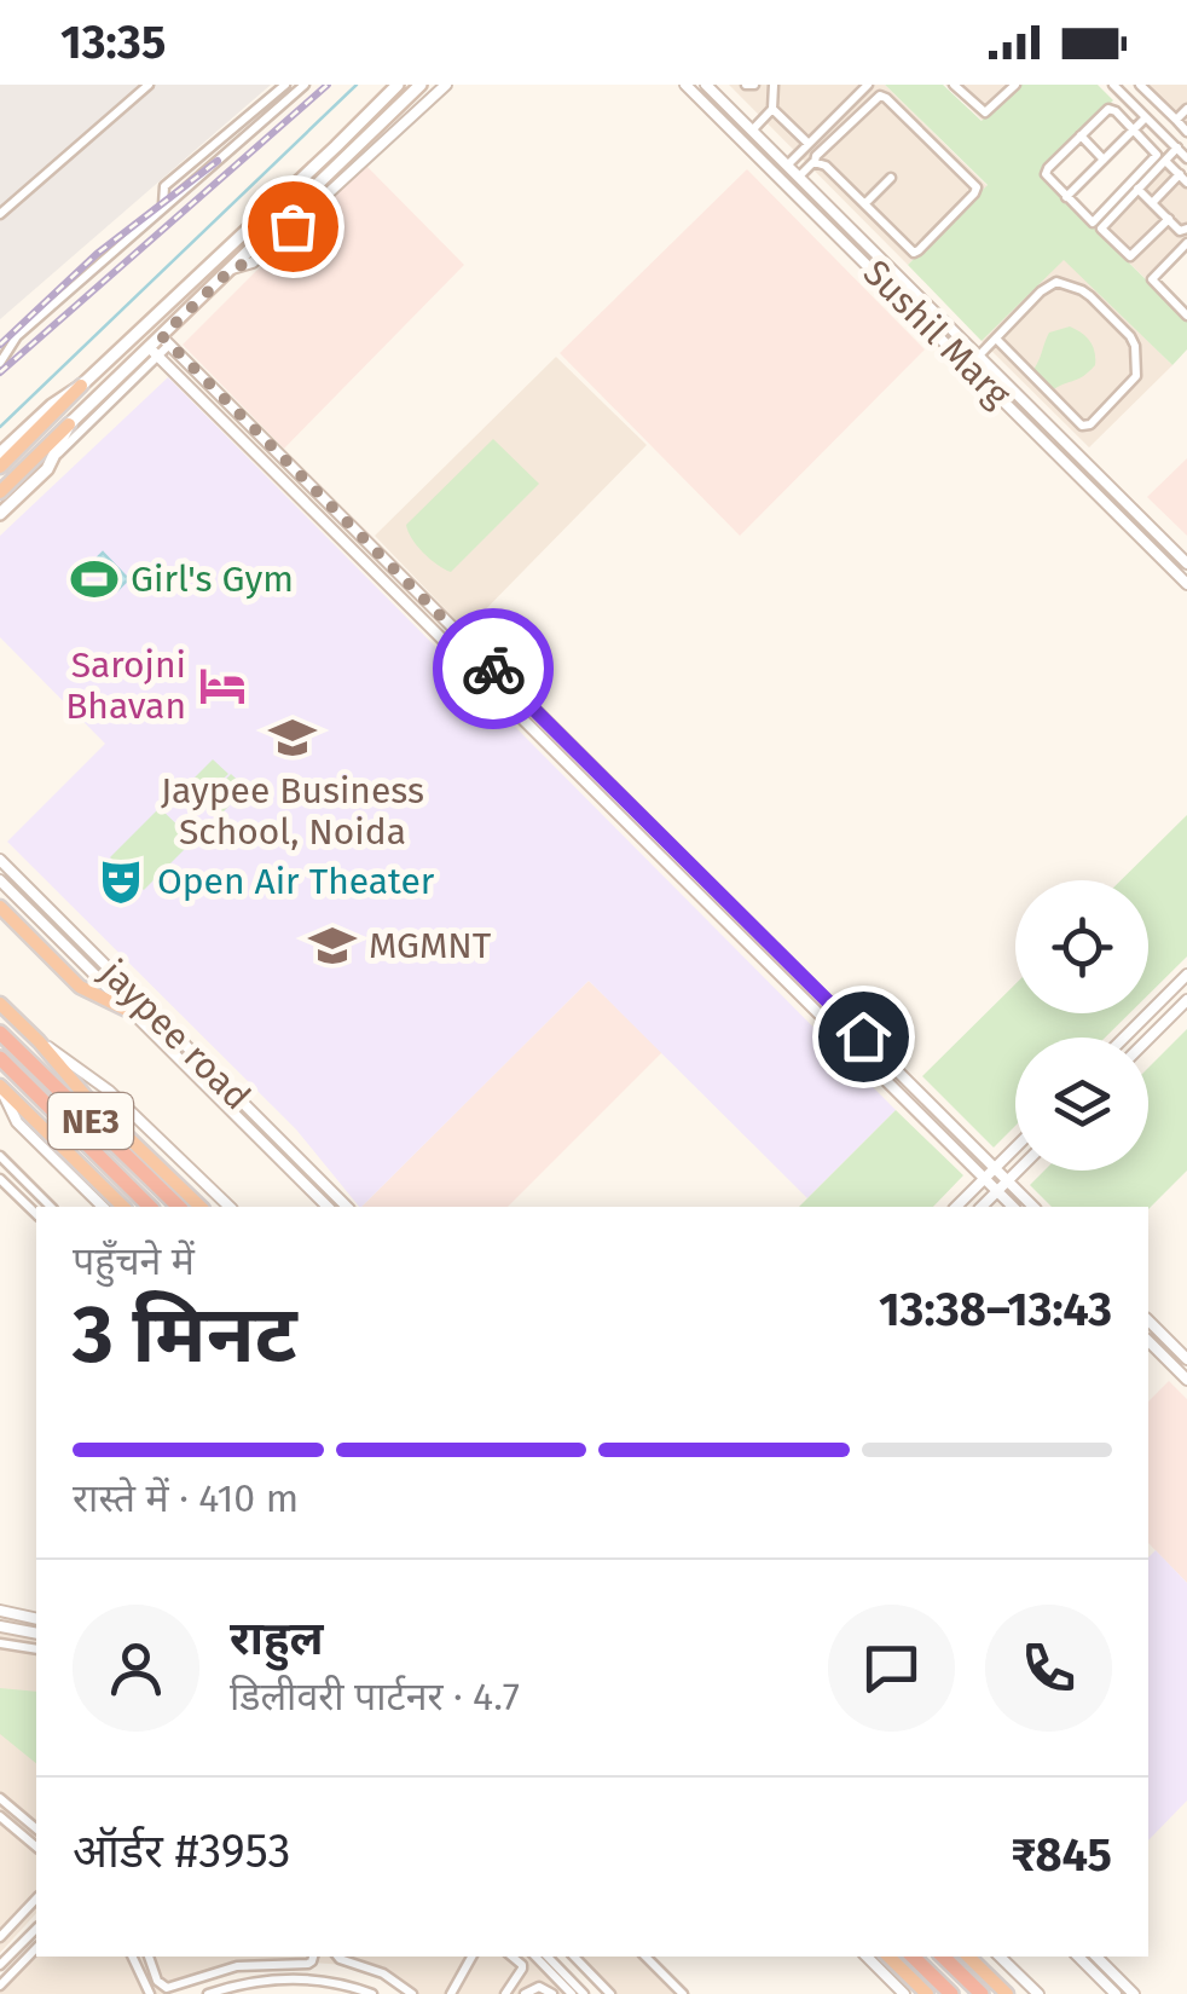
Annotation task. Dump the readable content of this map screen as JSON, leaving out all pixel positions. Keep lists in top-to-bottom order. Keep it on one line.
{"streets":{"highway":["NE3"],"street":["Sushil Marg","jaypee road"]},"places":{"sports":["Girl's Gym"],"hotel":["Sarojni Bhavan"],"school or university":["Jaypee Business School, Noida","MGMNT"],"theatre":["Open Air Theater"]},"page":{"status":"13:35","heading":["3 मिनट","पहुँचने में","13:38–13:43"],"panel":["राहुल","डिलीवरी पार्टनर · 4.7","ऑर्डर #3953","₹845"],"bar":"रास्ते में · 410 m"}}
